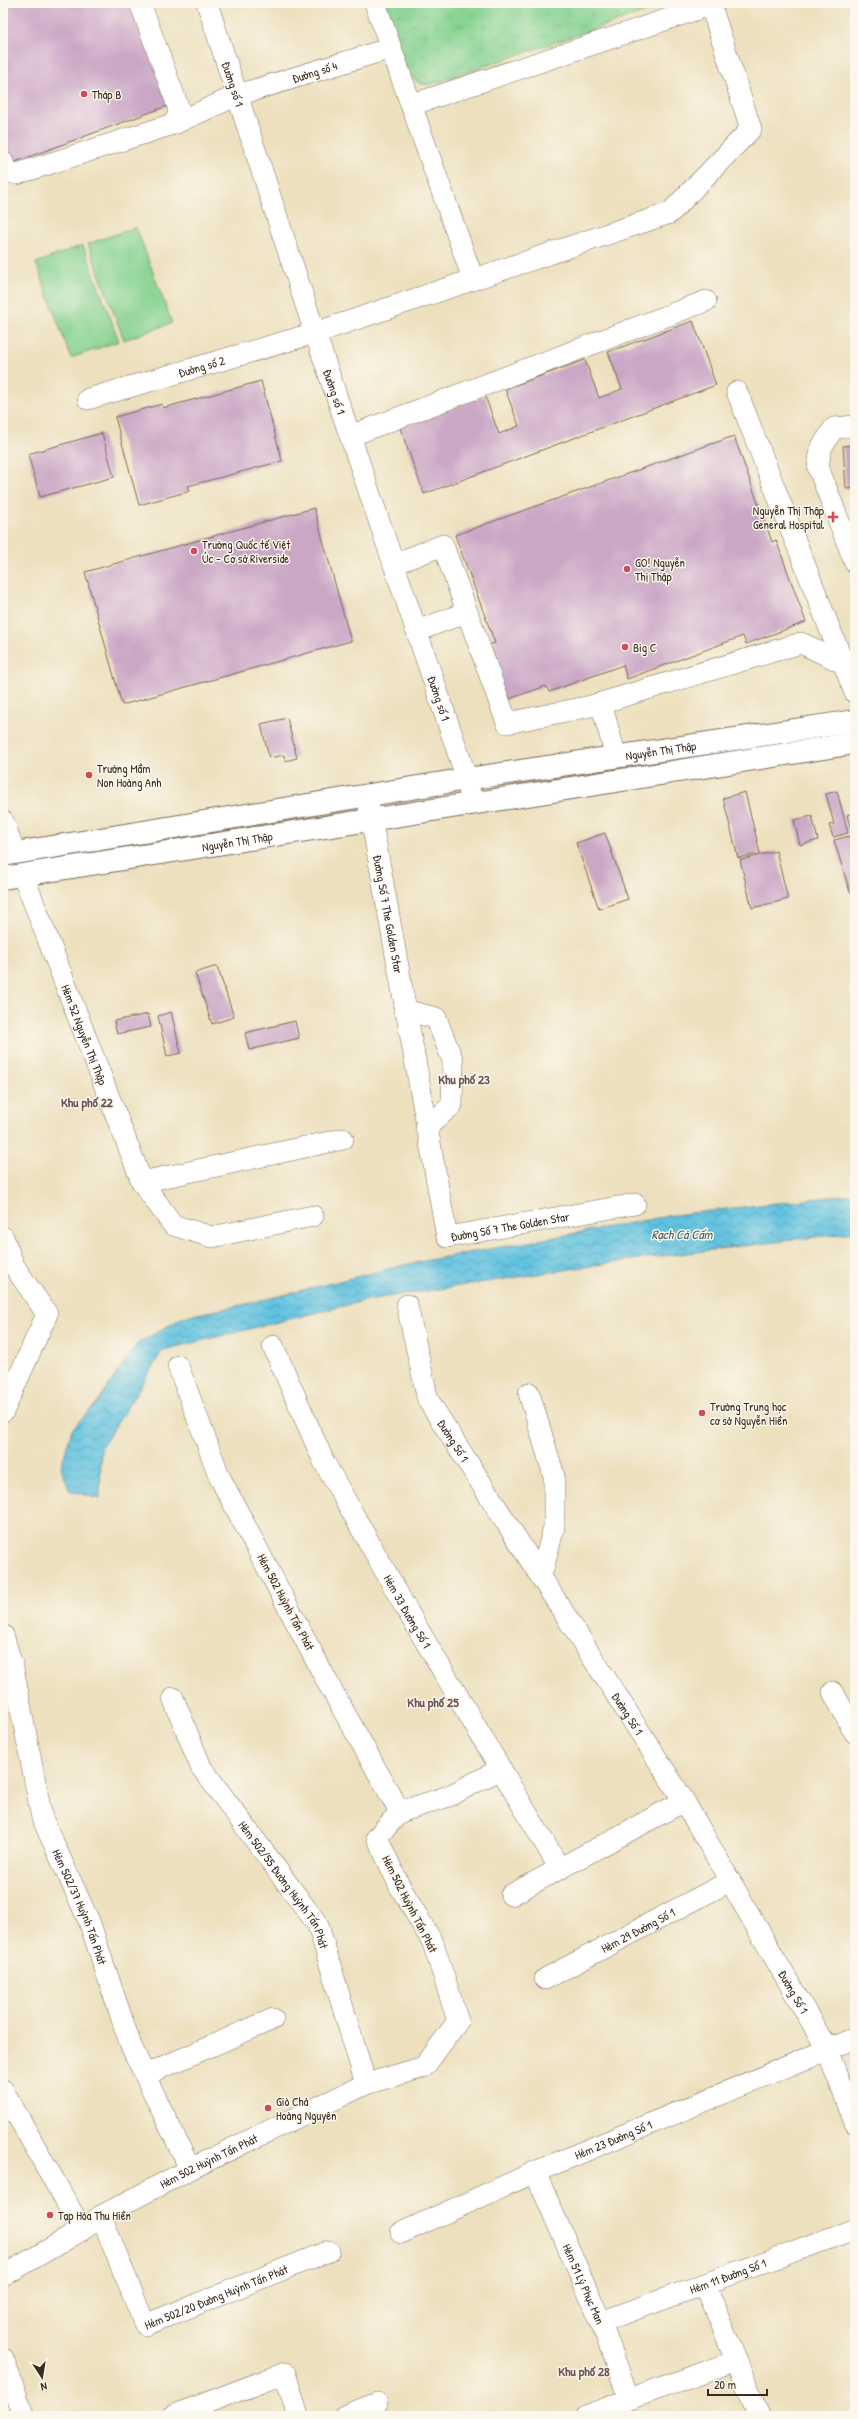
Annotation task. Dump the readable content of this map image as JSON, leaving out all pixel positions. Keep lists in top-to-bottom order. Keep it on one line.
{"streets":{"main road":["Nguyễn Thị Thập"],"street":["Đường số 4","Đường số 1","Đường số 2","Đường Số 7 The Golden Star","Hẻm 52 Nguyễn Thị Thập","Đường Số 1","Hẻm 502 Huỳnh Tấn Phát","Hẻm 33 Đường Số 1","Hẻm 502/55 Đường Huỳnh Tấn Phát","Hẻm 502/37 Huỳnh Tấn Phát","Hẻm 29 Đường Số 1","Hẻm 23 Đường Số 1","Hẻm 11 Đường Số 1","Hẻm 51 Lý Phục Man","Hẻm 502/20 Đường Huỳnh Tấn Phát"]},"crossings":[["Đường số 4","Đường số 1"],["Đường số 1","Đường số 2"],["Đường số 1","Nguyễn Thị Thập"],["Nguyễn Thị Thập","Đường Số 7 The Golden Star"],["Nguyễn Thị Thập","Hẻm 52 Nguyễn Thị Thập"],["Đường Số 1","Hẻm 29 Đường Số 1"],["Đường Số 1","Hẻm 23 Đường Số 1"],["Hẻm 502 Huỳnh Tấn Phát","Hẻm 502/55 Đường Huỳnh Tấn Phát"],["Hẻm 502 Huỳnh Tấn Phát","Hẻm 502/37 Huỳnh Tấn Phát"],["Hẻm 502 Huỳnh Tấn Phát","Hẻm 502/20 Đường Huỳnh Tấn Phát"],["Hẻm 23 Đường Số 1","Hẻm 51 Lý Phục Man"],["Hẻm 11 Đường Số 1","Hẻm 51 Lý Phục Man"]],"districts":["Khu phố 23","Khu phố 22","Khu phố 25","Khu phố 28"],"water":["Rạch Cả Cấm"],"places":{"other":["Tháp B","Trường Quốc tế Việt Úc - Cơ sở Riverside","GO! Nguyễn Thị Thập","Big C","Trường Mầm Non Hoàng Anh","Trường Trung học cơ sở Nguyễn Hiền","Giò Chả Hoàng Nguyên","Tạp Hóa Thu Hiền"],"health":["Nguyễn Thị Thập General Hospital"]},"scale_bar":"20 m","north":"bottom"}
